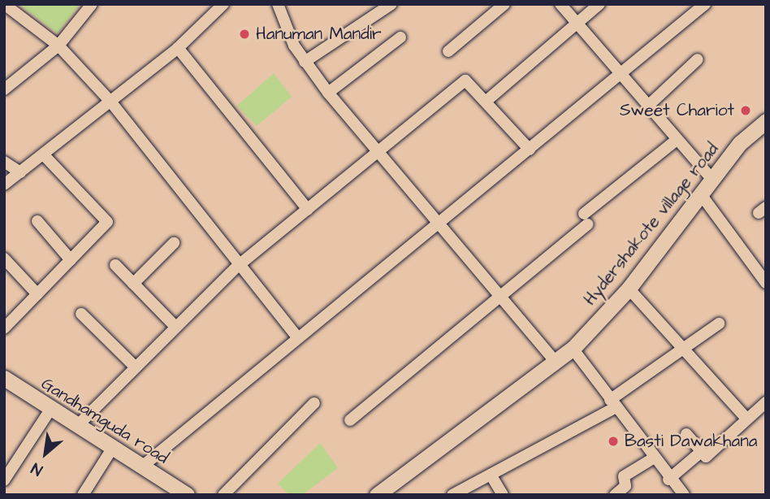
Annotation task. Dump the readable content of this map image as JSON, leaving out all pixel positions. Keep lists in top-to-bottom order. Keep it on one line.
{"streets":{"street":["Hydershakote village road","Gandhamguda road"]},"places":["Hanuman Mandir","Sweet Chariot","Basti Dawakhana"],"north":"bottom left"}
